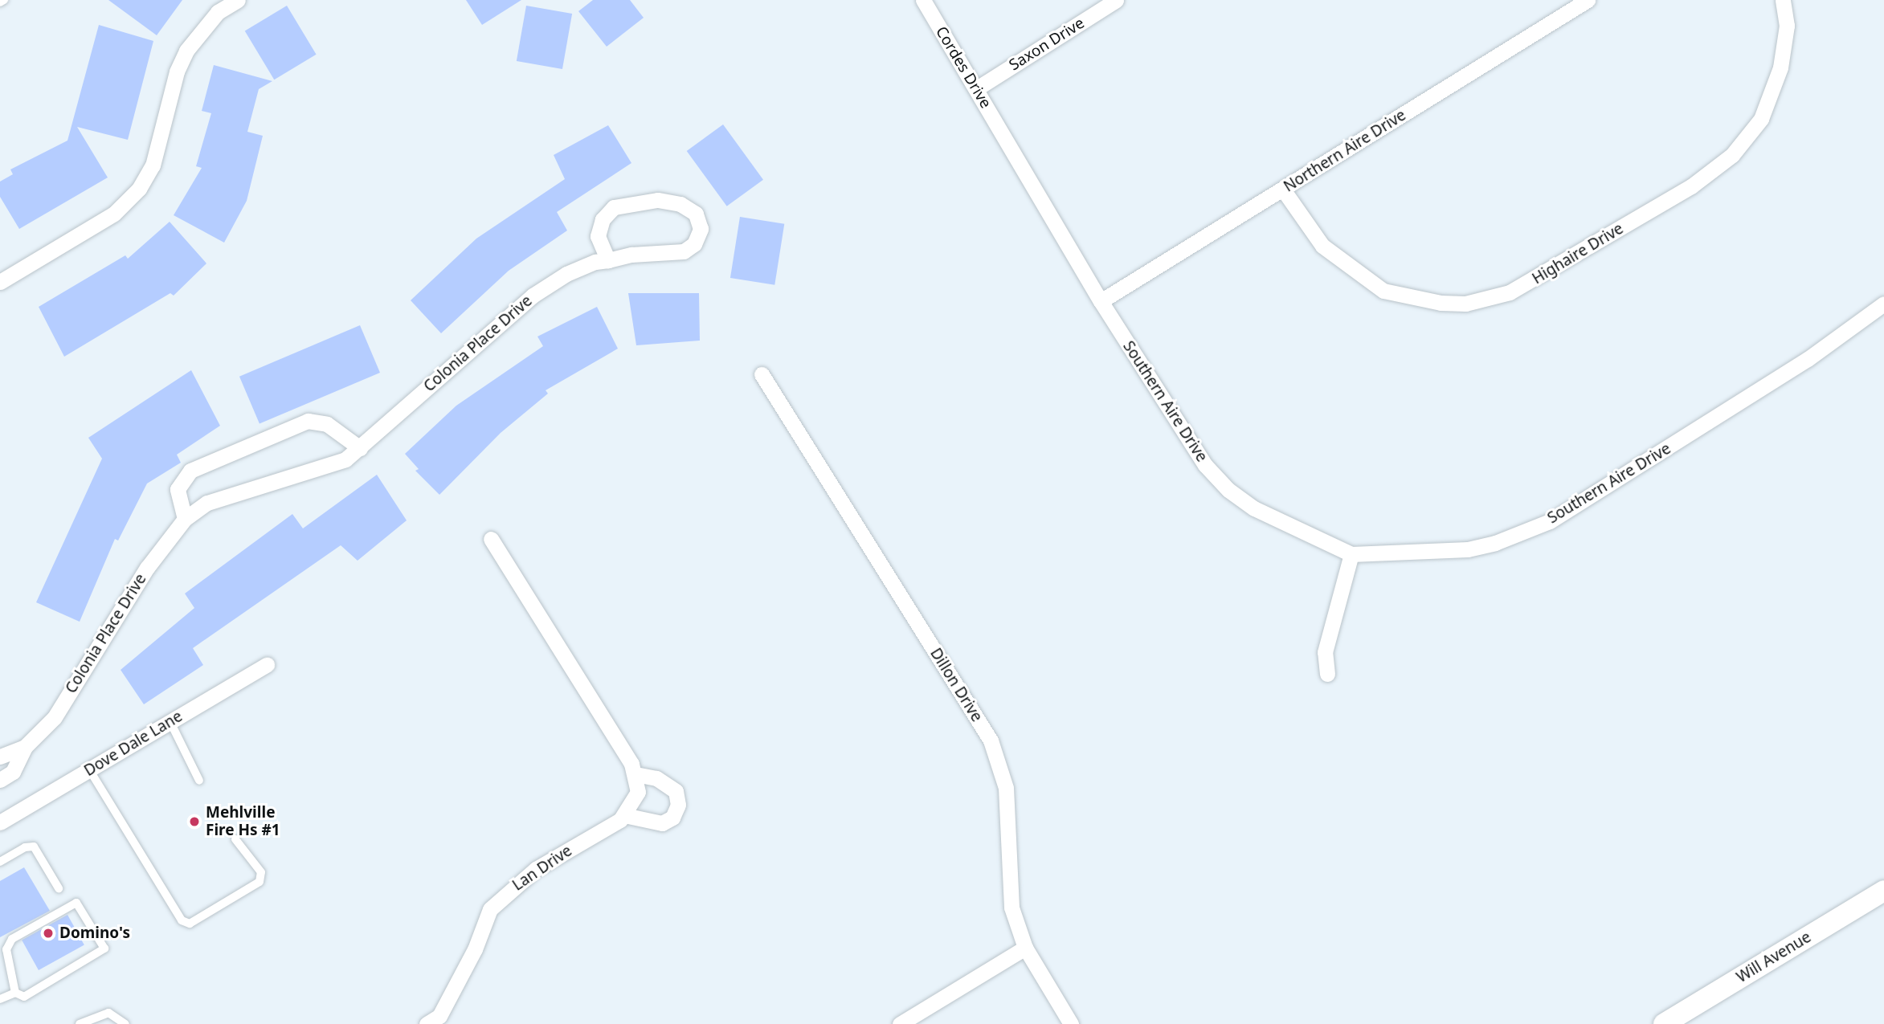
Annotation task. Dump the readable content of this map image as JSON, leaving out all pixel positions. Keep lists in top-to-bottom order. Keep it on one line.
{"streets":{"street":["Saxon Drive","Cordes Drive","Northern Aire Drive","Highaire Drive","Colonia Place Drive","Southern Aire Drive","Dillon Drive","Dove Dale Lane","Lan Drive","Will Avenue"]},"crossings":[["Saxon Drive","Cordes Drive"],["Cordes Drive","Southern Aire Drive"],["Northern Aire Drive","Highaire Drive"],["Northern Aire Drive","Southern Aire Drive"]],"places":["Mehlville Fire Hs #1","Domino's"]}
